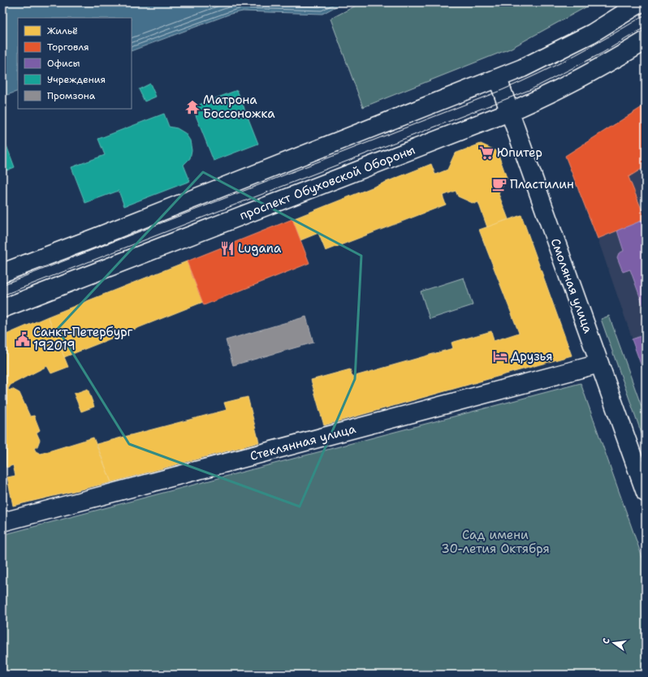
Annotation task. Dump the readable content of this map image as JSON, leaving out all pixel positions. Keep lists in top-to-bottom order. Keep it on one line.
{"streets":{"main road":["проспект Обуховской Обороны","Смоляная улица","Стеклянная улица"]},"crossings":[["проспект Обуховской Обороны","Смоляная улица"],["Смоляная улица","Стеклянная улица"]],"parks":["Сад имени 30-летия Октября"],"places":{"temple":["Матрона Боссоножка"],"supermarket":["Юпитер"],"cafe":["Пластилин"],"restaurant":["Lugana"],"public building":["Санкт-Петербург 192019"],"hotel":["Друзья"]},"legend":["Жильё","Торговля","Офисы","Учреждения","Промзона"],"north":"left"}
